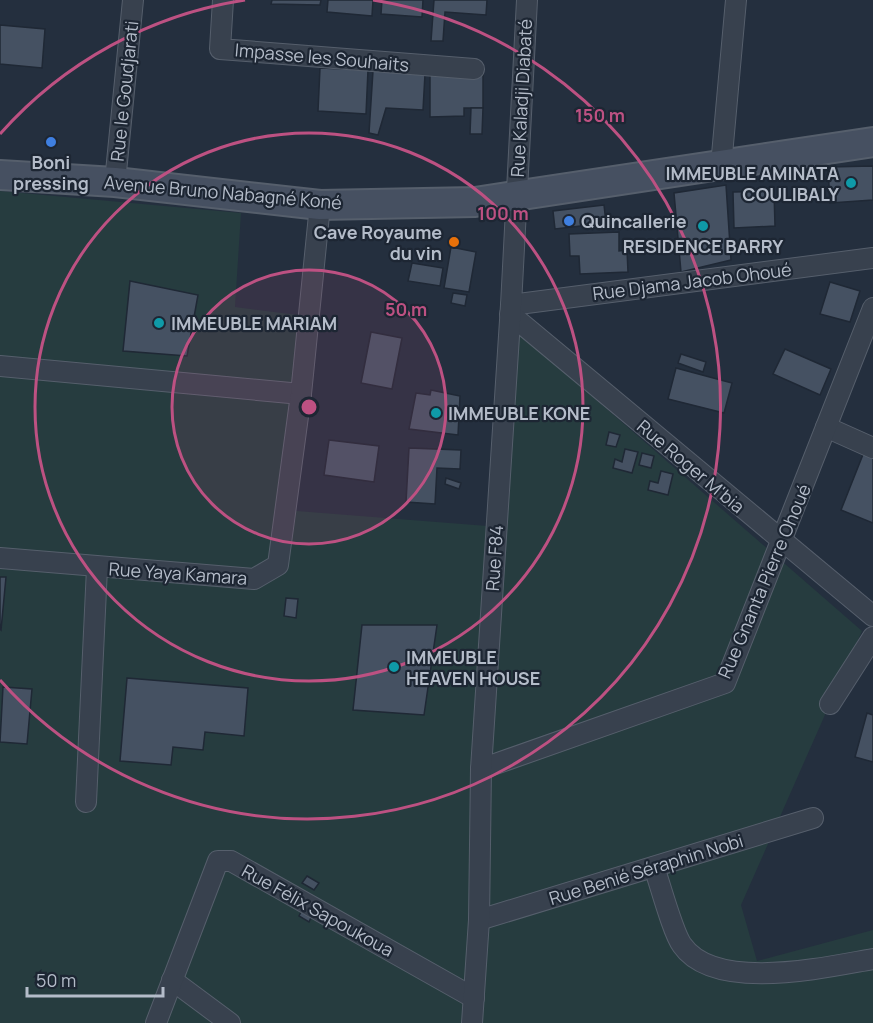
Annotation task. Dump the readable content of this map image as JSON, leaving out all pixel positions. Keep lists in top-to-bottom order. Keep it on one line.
{"streets":{"street":["Impasse les Souhaits","Rue le Goudjarati","Rue Kaladji Diabaté","Avenue Bruno Nabagné Koné","Rue Djama Jacob Ohoué","Rue Roger M'bia","Rue F84","Rue Yaya Kamara","Rue Gnanta Pierre Ohoué","Rue Benié Séraphin Nobi","Rue Félix Sapoukoua"]},"crossings":[["Rue le Goudjarati","Avenue Bruno Nabagné Koné"],["Rue Kaladji Diabaté","Avenue Bruno Nabagné Koné"],["Rue Kaladji Diabaté","Rue F84"],["Avenue Bruno Nabagné Koné","Rue F84"],["Avenue Bruno Nabagné Koné","Rue Yaya Kamara"],["Rue Djama Jacob Ohoué","Rue Roger M'bia"],["Rue Djama Jacob Ohoué","Rue F84"],["Rue Roger M'bia","Rue F84"],["Rue Roger M'bia","Rue Gnanta Pierre Ohoué"],["Rue F84","Rue Gnanta Pierre Ohoué"],["Rue F84","Rue Benié Séraphin Nobi"],["Rue F84","Rue Félix Sapoukoua"]],"places":["Boni pressing","IMMEUBLE AMINATA COULIBALY","Quincallerie","RESIDENCE BARRY","Cave Royaume du vin","IMMEUBLE MARIAM","IMMEUBLE KONE","IMMEUBLE HEAVEN HOUSE"],"scale_bar":"50 m","rings":["150 m","100 m","50 m"]}
